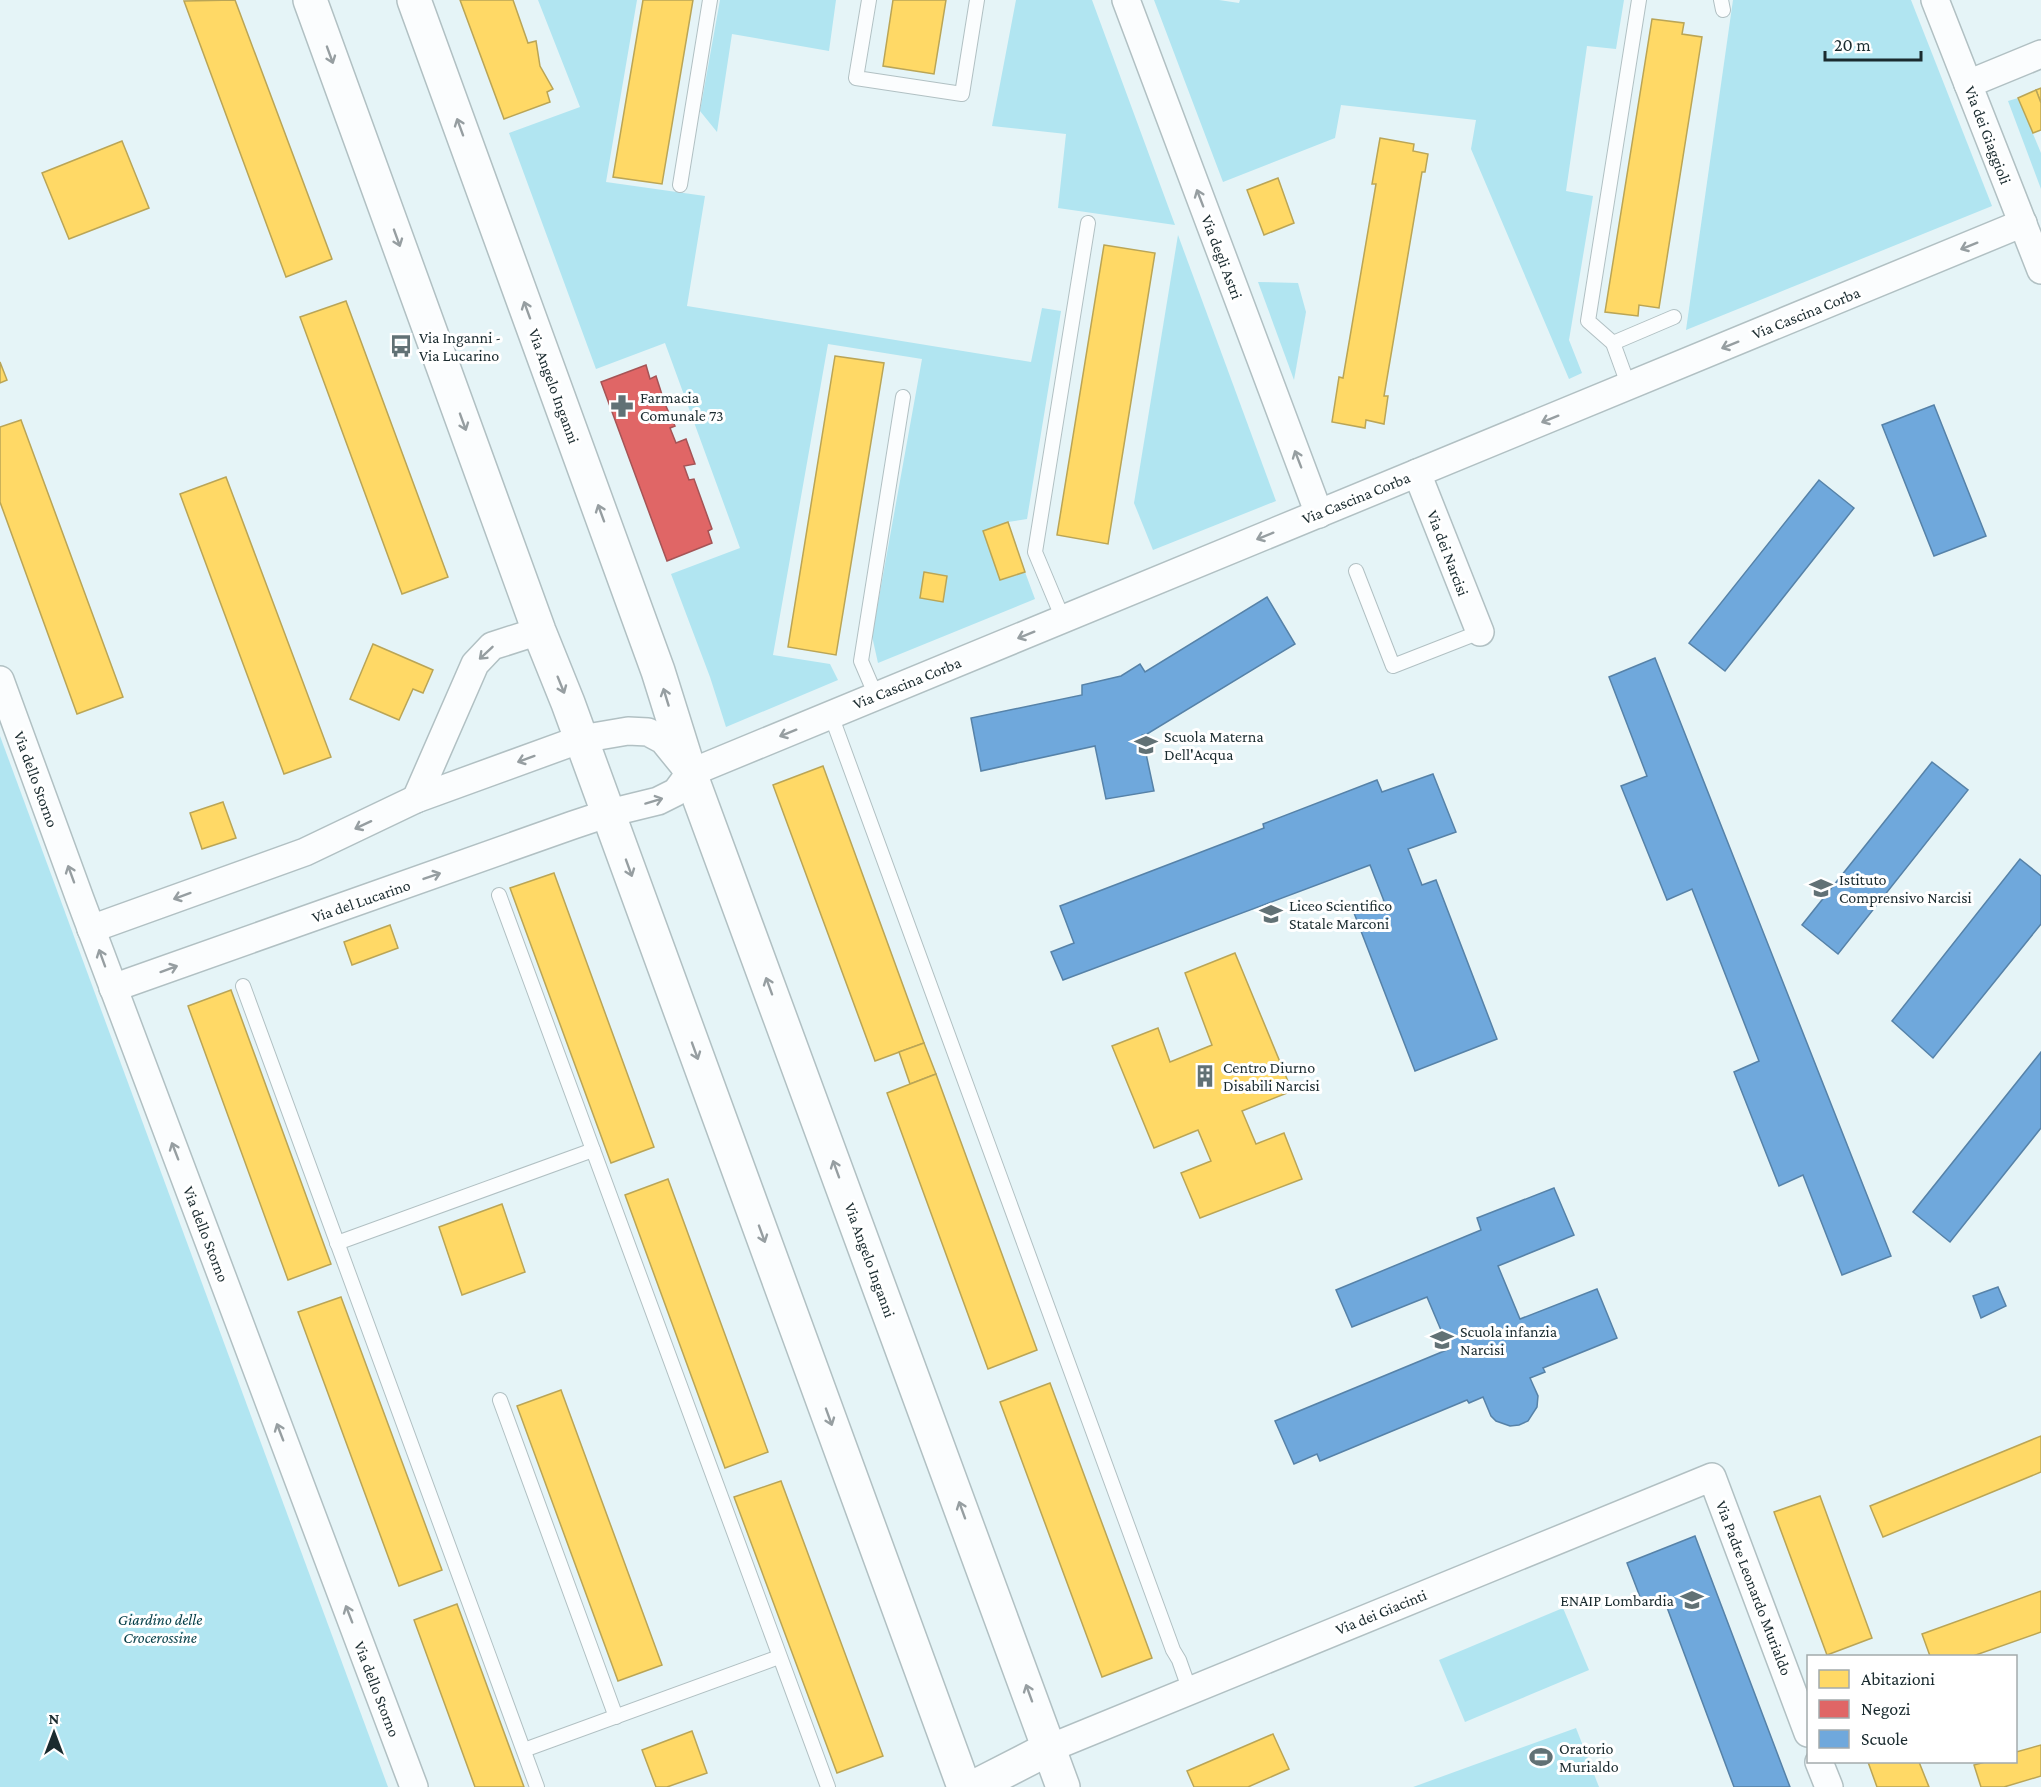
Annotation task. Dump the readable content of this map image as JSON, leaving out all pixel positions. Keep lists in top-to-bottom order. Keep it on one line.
{"streets":{"street":["Via dei Giaggioli","Via degli Astri","Via Cascina Corba","Via Angelo Inganni","Via dei Narcisi","Via dello Storno","Via del Lucarino","Via Padre Leonardo Murialdo","Via dei Giacinti"]},"crossings":[["Via dei Giaggioli","Via Cascina Corba"],["Via degli Astri","Via Cascina Corba"],["Via Cascina Corba","Via Angelo Inganni"],["Via Cascina Corba","Via dei Narcisi"],["Via Angelo Inganni","Via dei Giacinti"],["Via dello Storno","Via del Lucarino"],["Via Padre Leonardo Murialdo","Via dei Giacinti"]],"one_way":["Via degli Astri","Via Cascina Corba","Via dello Storno"],"parks":["Giardino delle Crocerossine"],"places":{"bus stop":["Via Inganni - Via Lucarino"],"pharmacy":["Farmacia Comunale 73"],"school or university":["Scuola Materna Dell'Acqua","Istituto Comprensivo Narcisi","Liceo Scientifico Statale Marconi","Scuola infanzia Narcisi","ENAIP Lombardia"],"building":["Centro Diurno Disabili Narcisi"],"sports":["Oratorio Murialdo"]},"legend":["Abitazioni","Negozi","Scuole"],"scale_bar":"20 m","north":"top"}
